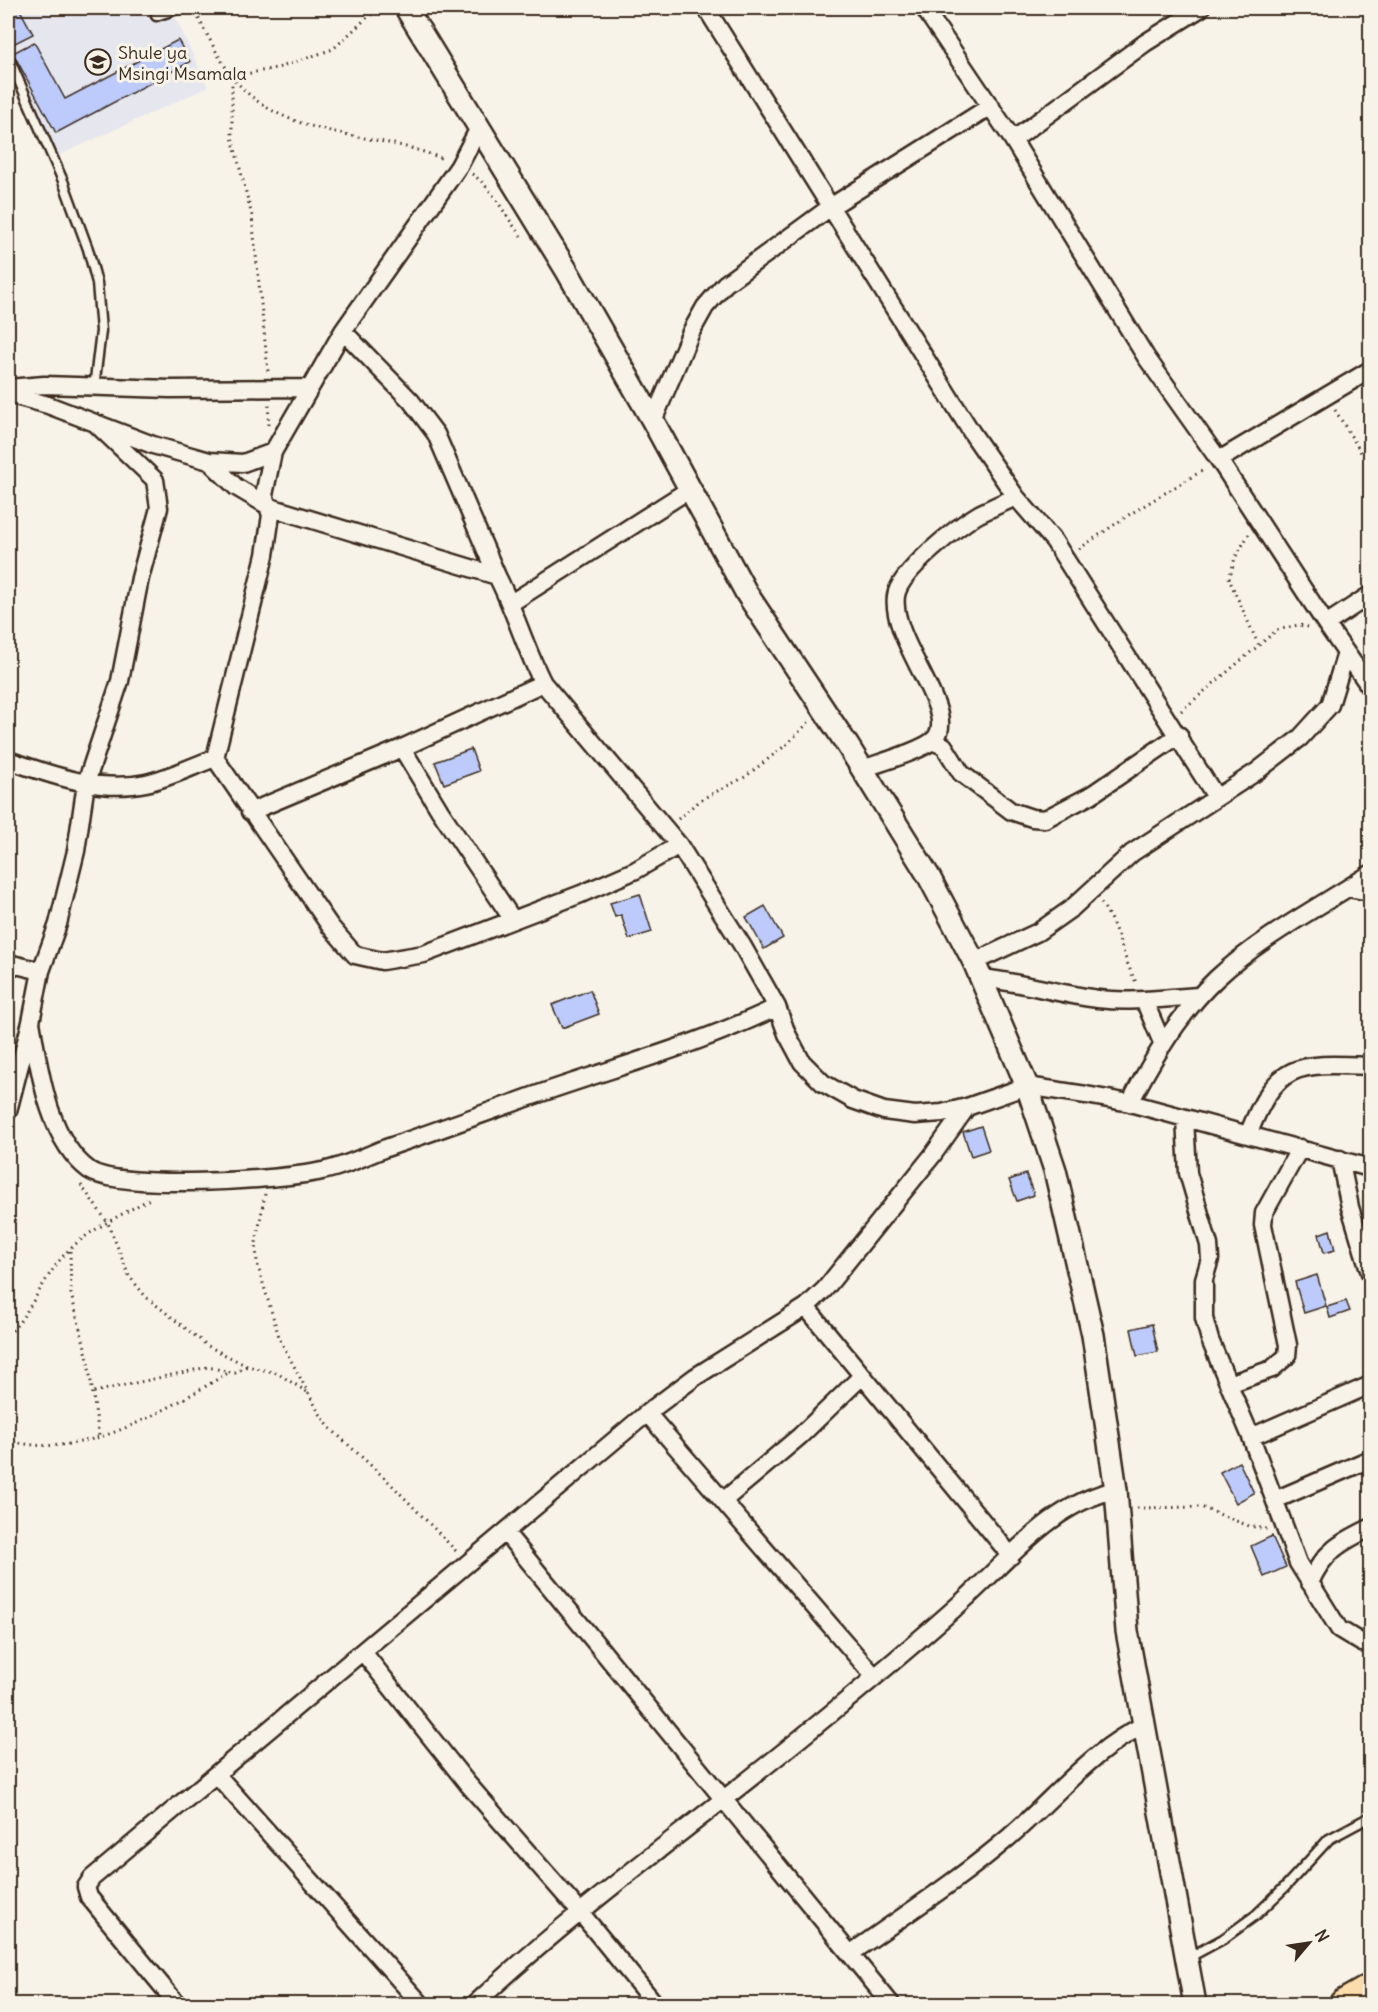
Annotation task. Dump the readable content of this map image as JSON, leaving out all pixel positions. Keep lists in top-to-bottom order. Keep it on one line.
{"places":{"school or university":["Shule ya Msingi Msamala"]},"north":"top right"}
